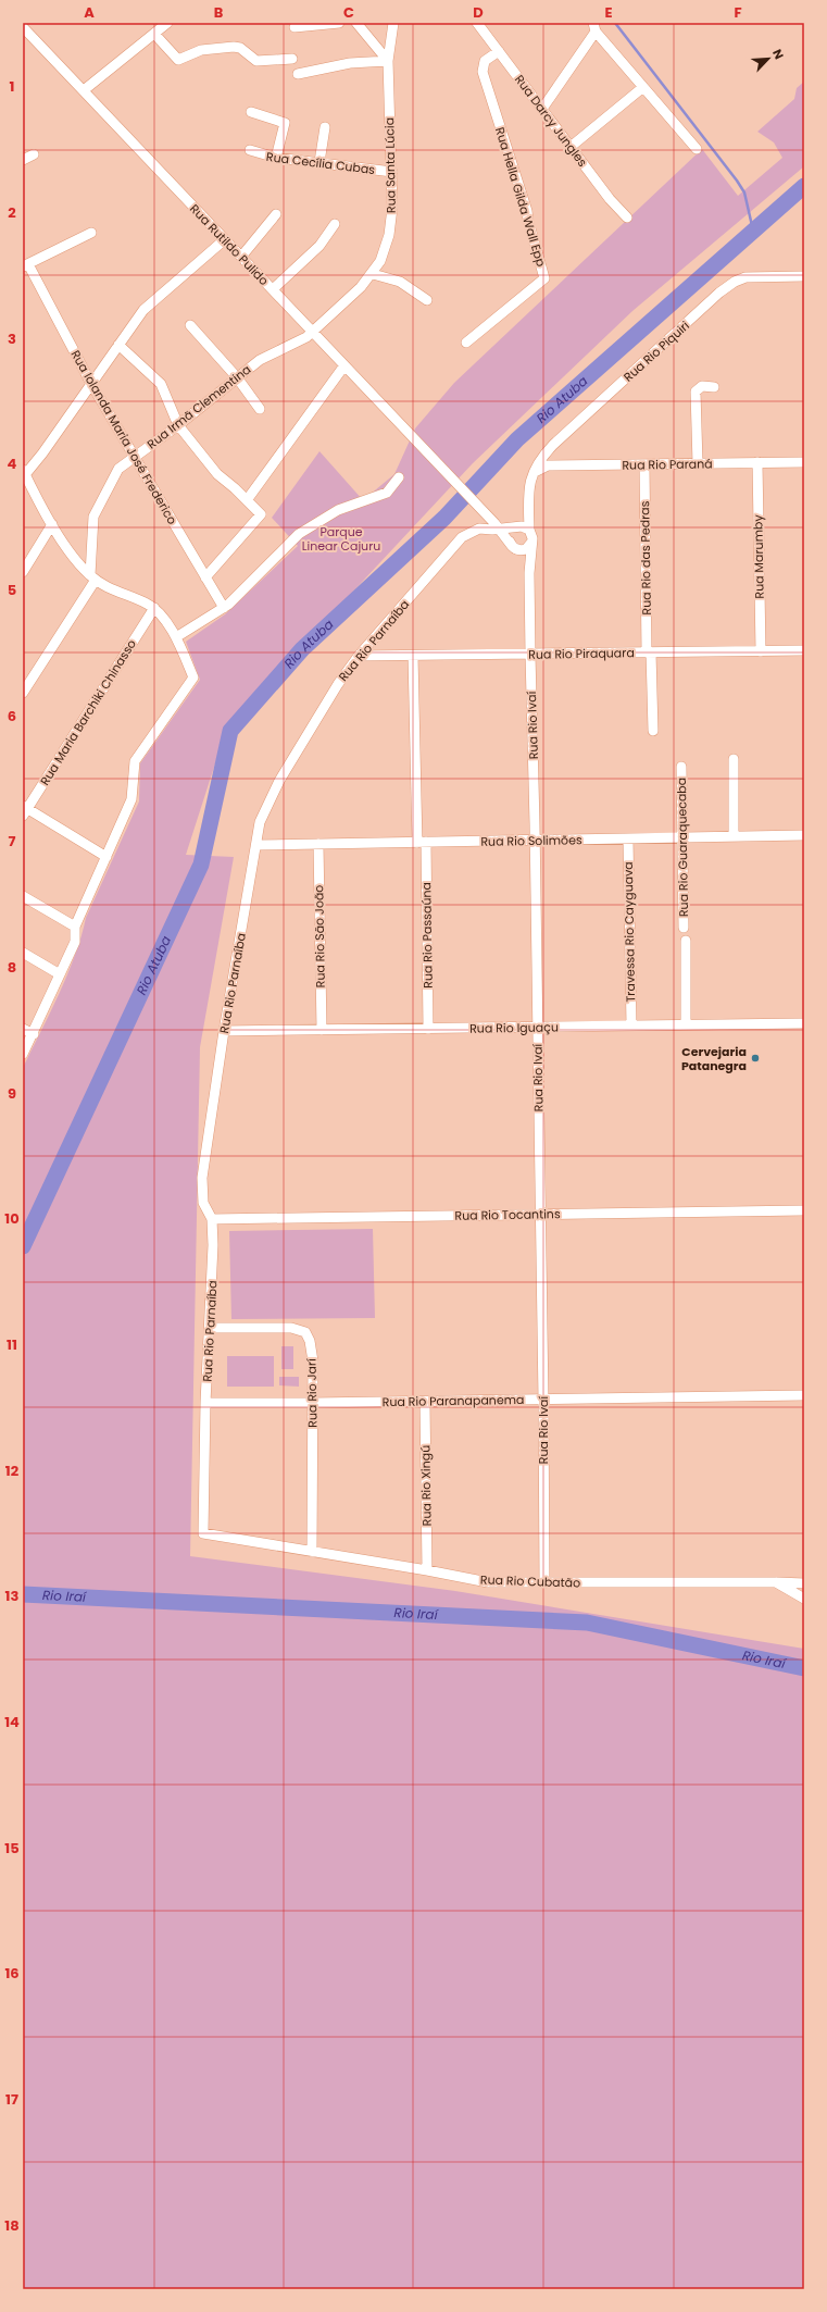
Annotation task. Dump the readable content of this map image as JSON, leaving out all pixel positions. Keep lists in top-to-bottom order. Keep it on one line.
{"streets":{"street":["Rua Darcy Jungles","Rua Cecília Cubas","Rua Santa Lúcia","Rua Hella Gilda Wall Epp","Rua Rutildo Pulido","Rua Rio Piquiri","Rua Irmã Clementina","Rua Iolanda Maria José Frederico","Rua Rio Paraná","Rua Marumby","Rua Rio das Pedras","Rua Rio Parnaíba","Rua Rio Piraquara","Rua Maria Barchiki Chinasso","Rua Rio Ivaí","Rua Rio Solimões","Rua Rio Guaraquecaba","Travessa Rio Cayguava","Rua Rio Passaúna","Rua Rio São João","Rua Rio Iguaçu","Rua Rio Tocantins","Rua Rio Jarí","Rua Rio Paranapanema","Rua Rio Xingú","Rua Rio Cubatão"]},"crossings":[["Rua Darcy Jungles","Rua Hella Gilda Wall Epp"],["Rua Cecília Cubas","Rua Santa Lúcia"],["Rua Santa Lúcia","Rua Rutildo Pulido"],["Rua Santa Lúcia","Rua Irmã Clementina"],["Rua Rutildo Pulido","Rua Irmã Clementina"],["Rua Rutildo Pulido","Rua Rio Ivaí"],["Rua Rio Piquiri","Rua Rio Paraná"],["Rua Irmã Clementina","Rua Iolanda Maria José Frederico"],["Rua Rio Paraná","Rua Marumby"],["Rua Rio Paraná","Rua Rio das Pedras"],["Rua Marumby","Rua Rio Piraquara"],["Rua Rio das Pedras","Rua Rio Piraquara"],["Rua Rio Parnaíba","Rua Rio Piraquara"],["Rua Rio Parnaíba","Rua Rio Ivaí"],["Rua Rio Parnaíba","Rua Rio Solimões"],["Rua Rio Parnaíba","Rua Rio Iguaçu"],["Rua Rio Parnaíba","Rua Rio Tocantins"],["Rua Rio Parnaíba","Rua Rio Jarí"],["Rua Rio Parnaíba","Rua Rio Paranapanema"],["Rua Rio Parnaíba","Rua Rio Cubatão"],["Rua Rio Piraquara","Rua Rio Ivaí"],["Rua Rio Piraquara","Rua Rio Passaúna"],["Rua Rio Ivaí","Rua Rio Solimões"],["Rua Rio Ivaí","Rua Rio Iguaçu"],["Rua Rio Ivaí","Rua Rio Tocantins"],["Rua Rio Ivaí","Rua Rio Paranapanema"],["Rua Rio Ivaí","Rua Rio Cubatão"],["Rua Rio Solimões","Rua Rio Guaraquecaba"],["Rua Rio Solimões","Travessa Rio Cayguava"],["Rua Rio Solimões","Rua Rio Passaúna"],["Rua Rio Solimões","Rua Rio São João"],["Travessa Rio Cayguava","Rua Rio Iguaçu"],["Rua Rio Passaúna","Rua Rio Iguaçu"],["Rua Rio São João","Rua Rio Iguaçu"],["Rua Rio Jarí","Rua Rio Paranapanema"],["Rua Rio Jarí","Rua Rio Cubatão"],["Rua Rio Paranapanema","Rua Rio Xingú"],["Rua Rio Xingú","Rua Rio Cubatão"]],"water":["Rio Atuba","Rio Iraí"],"parks":["Parque Linear Cajuru"],"places":["Cervejaria Patanegra"],"north":"top right","grid":{"columns":["A","B","C","D","E","F"],"rows":["1","2","3","4","5","6","7","8","9","10","11","12","13","14","15","16","17","18"]}}
